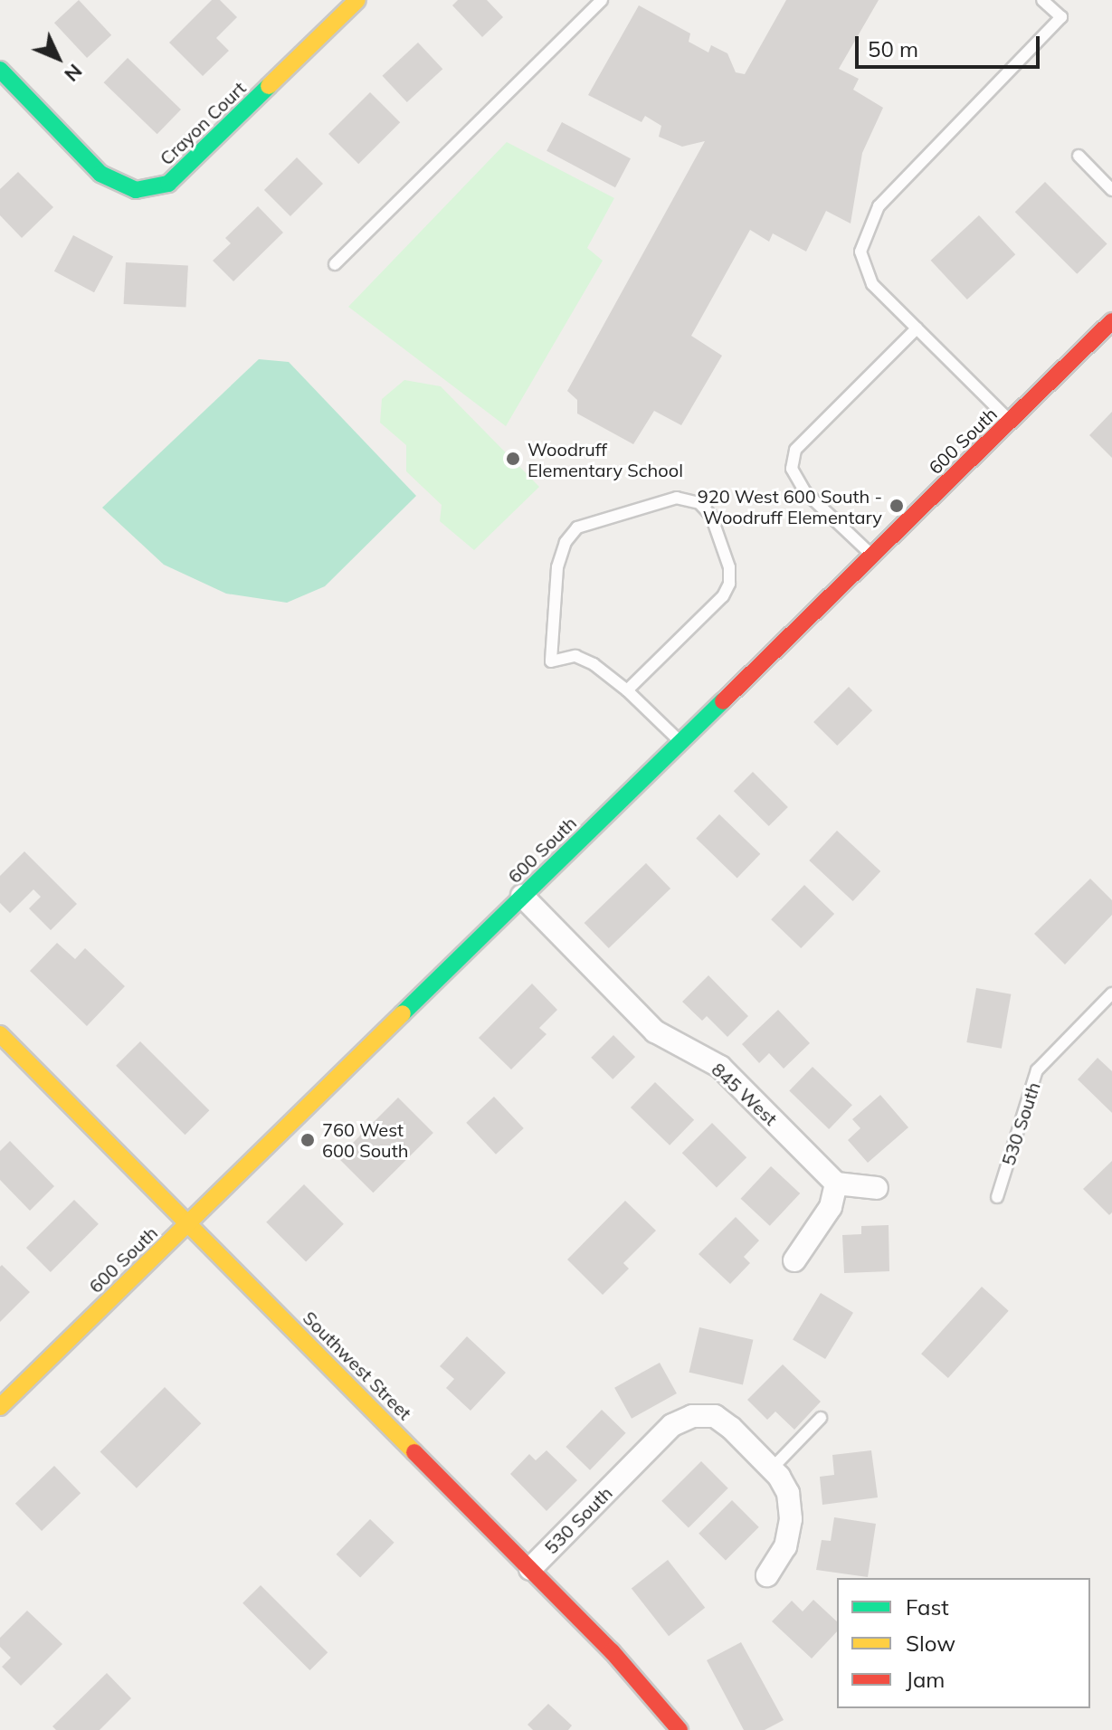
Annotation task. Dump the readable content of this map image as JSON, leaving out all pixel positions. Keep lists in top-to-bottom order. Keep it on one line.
{"streets":{"street":["Crayon Court","600 South","845 West","530 South","Southwest Street"]},"crossings":[["600 South","845 West"],["600 South","Southwest Street"],["530 South","Southwest Street"]],"places":["Woodruff Elementary School","920 West 600 South - Woodruff Elementary","760 West 600 South"],"legend":["Fast","Slow","Jam"],"scale_bar":"50 m","north":"bottom right"}
